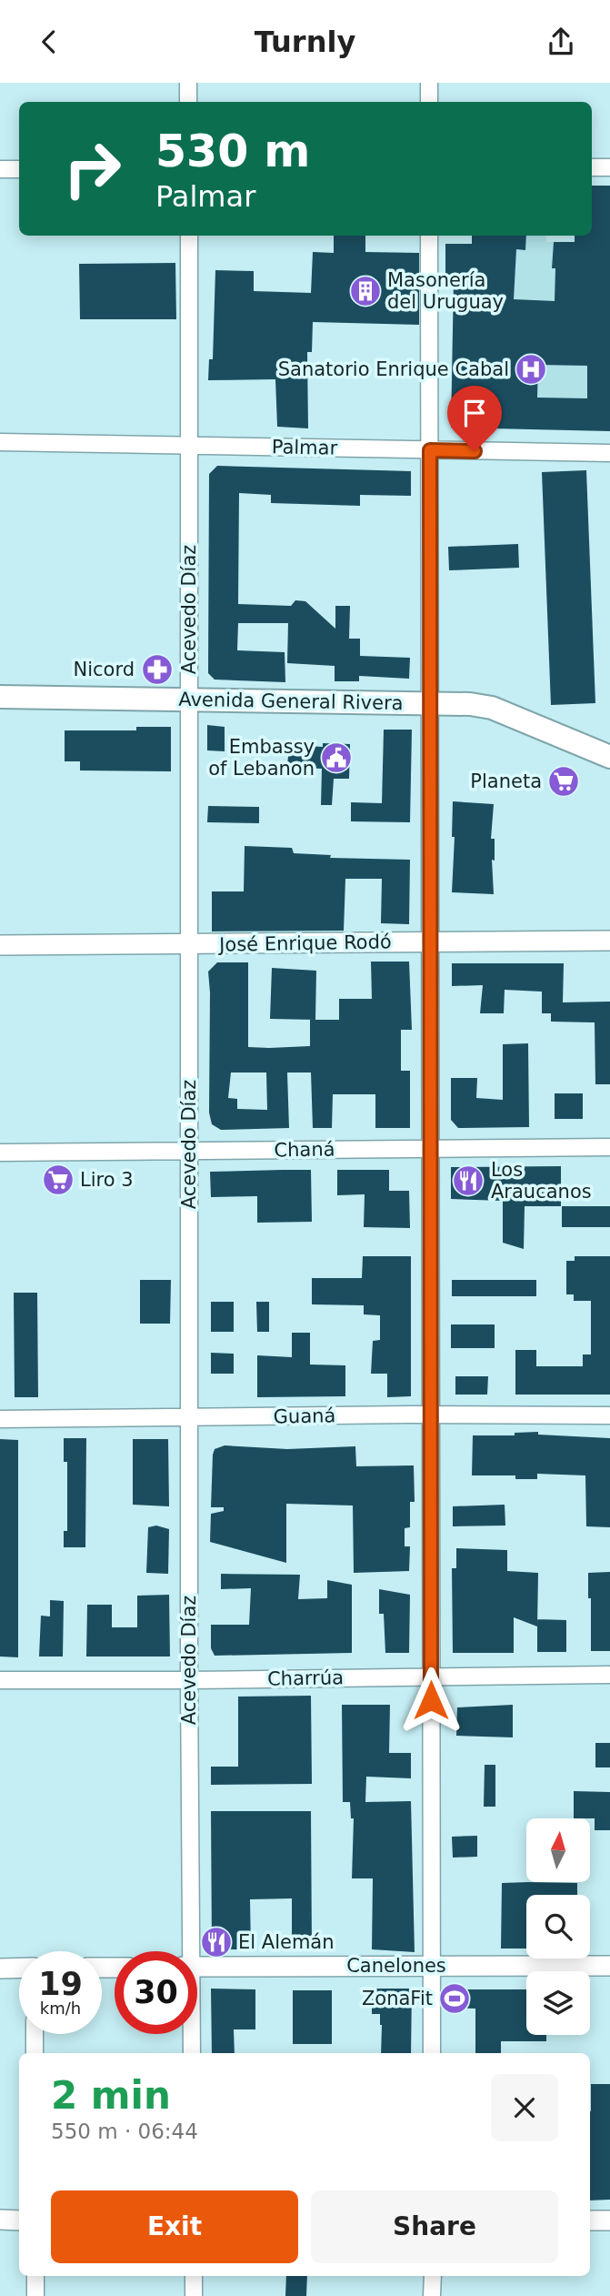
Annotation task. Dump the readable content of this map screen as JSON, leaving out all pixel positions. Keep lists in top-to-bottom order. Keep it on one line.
{"streets":{"main road":["Avenida General Rivera"],"street":["Palmar","Acevedo Díaz","José Enrique Rodó","Chaná","Guaná","Charrúa","Canelones"]},"crossings":[["Palmar","Acevedo Díaz"],["Acevedo Díaz","Avenida General Rivera"],["Acevedo Díaz","José Enrique Rodó"],["Acevedo Díaz","Chaná"],["Acevedo Díaz","Guaná"],["Acevedo Díaz","Charrúa"]],"places":{"building":["Masonería del Uruguay"],"hospital":["Sanatorio Enrique Cabal"],"pharmacy":["Nicord"],"public building":["Embassy of Lebanon"],"supermarket":["Planeta","Liro 3"],"restaurant":["Los Araucanos","El Alemán"],"sports":["ZonaFit"]},"north":"top","page":{"header":"Turnly","turn":["530 m","Palmar"],"speed":"19 km/h","limit":"30","heading":["2 min","550 m · 06:44"],"buttons":["Exit","Share"]}}
